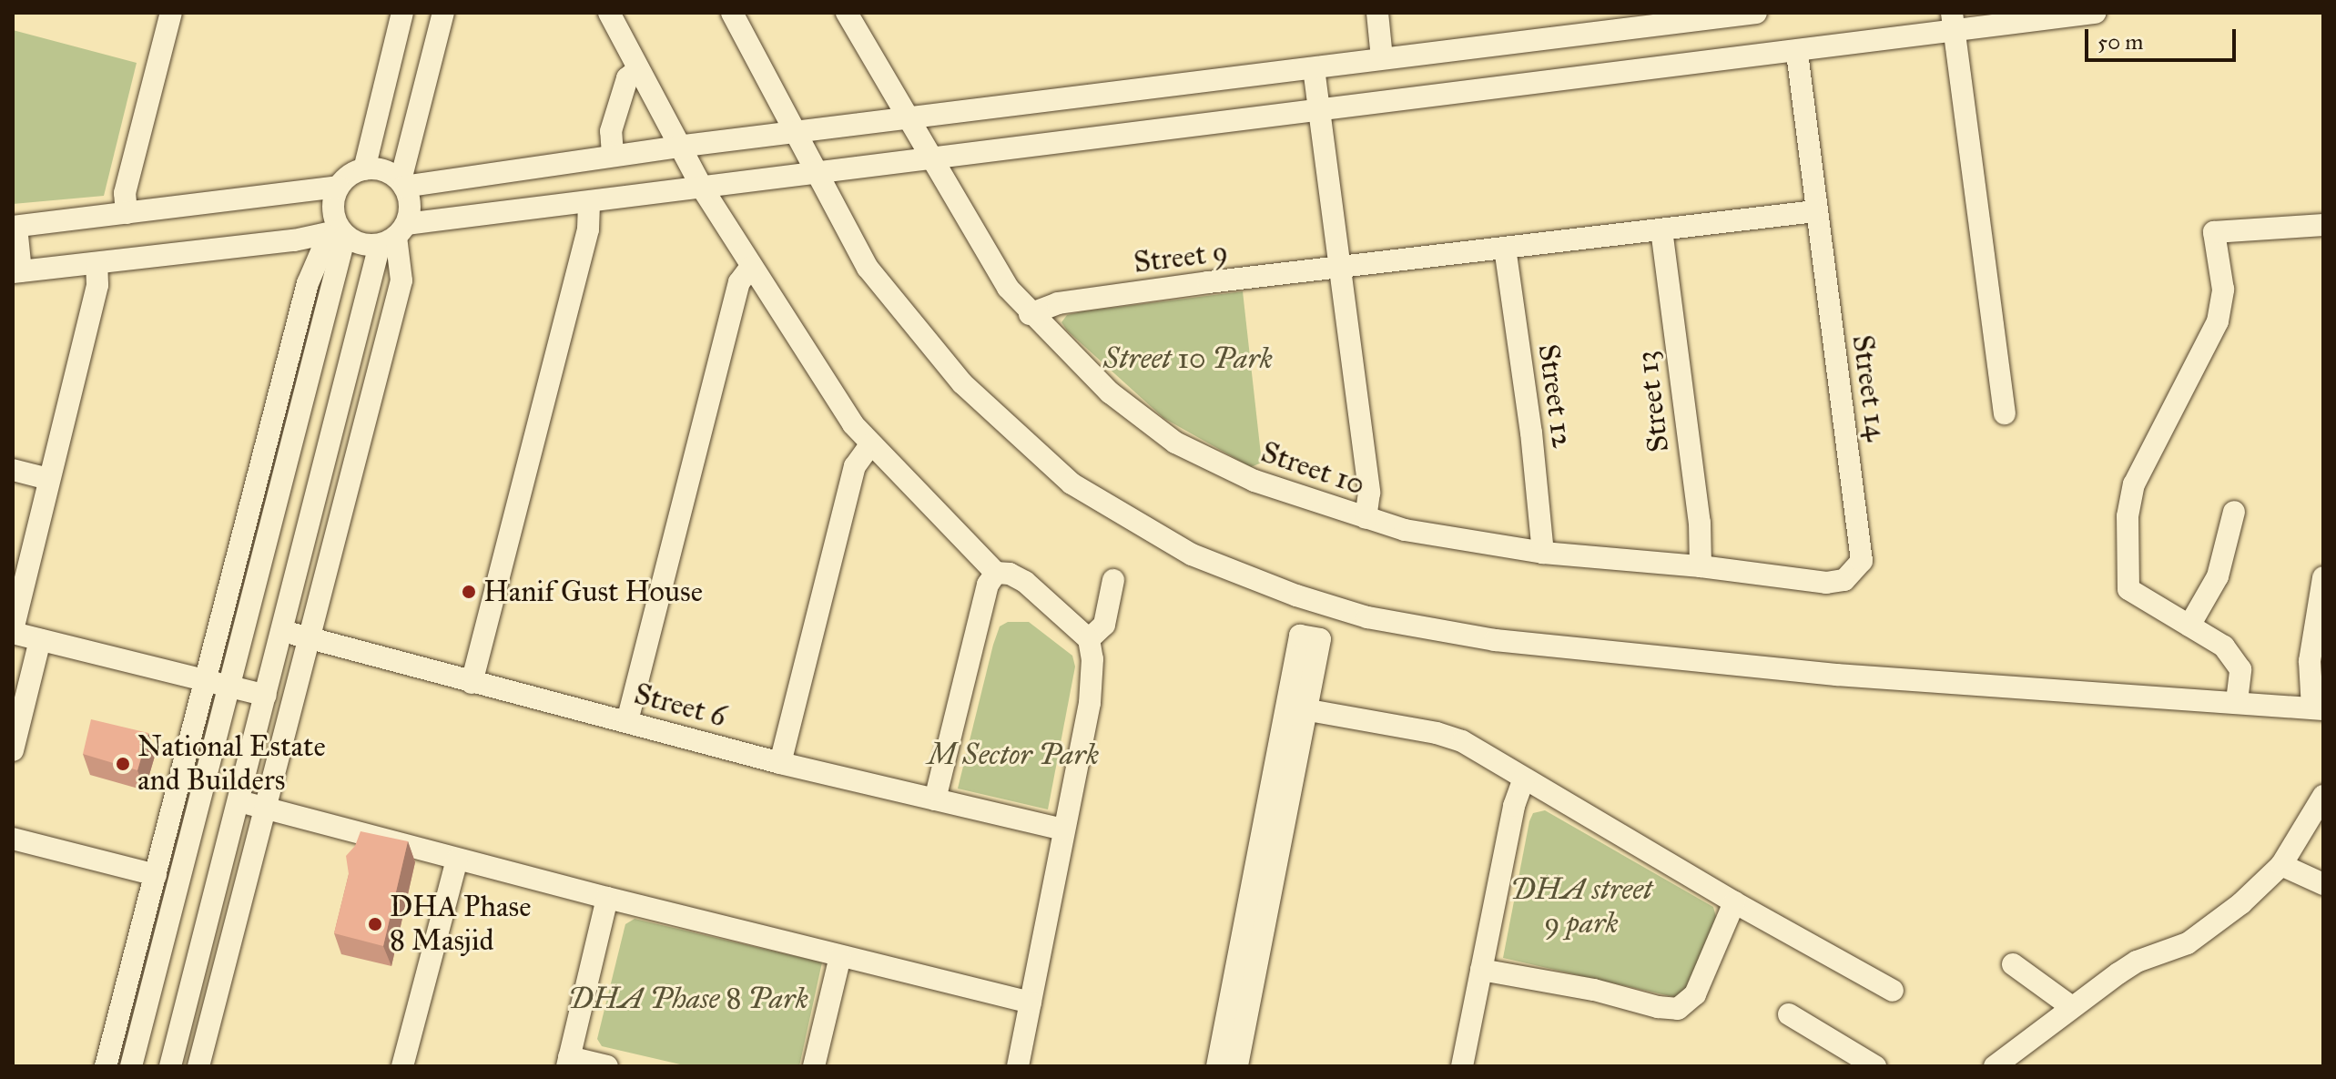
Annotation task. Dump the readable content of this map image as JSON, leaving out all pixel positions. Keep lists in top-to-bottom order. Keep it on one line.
{"streets":{"street":["Street 9","Street 14","Street 12","Street 13","Street 10","Street 6"]},"crossings":[["Street 9","Street 14"],["Street 9","Street 12"],["Street 9","Street 13"],["Street 9","Street 10"],["Street 14","Street 10"],["Street 12","Street 10"],["Street 13","Street 10"]],"parks":["Street 10 Park","M Sector Park","DHA street 9 park","DHA Phase 8 Park"],"places":["Hanif Gust House","National Estate and Builders","DHA Phase 8 Masjid"],"scale_bar":"50 m"}
